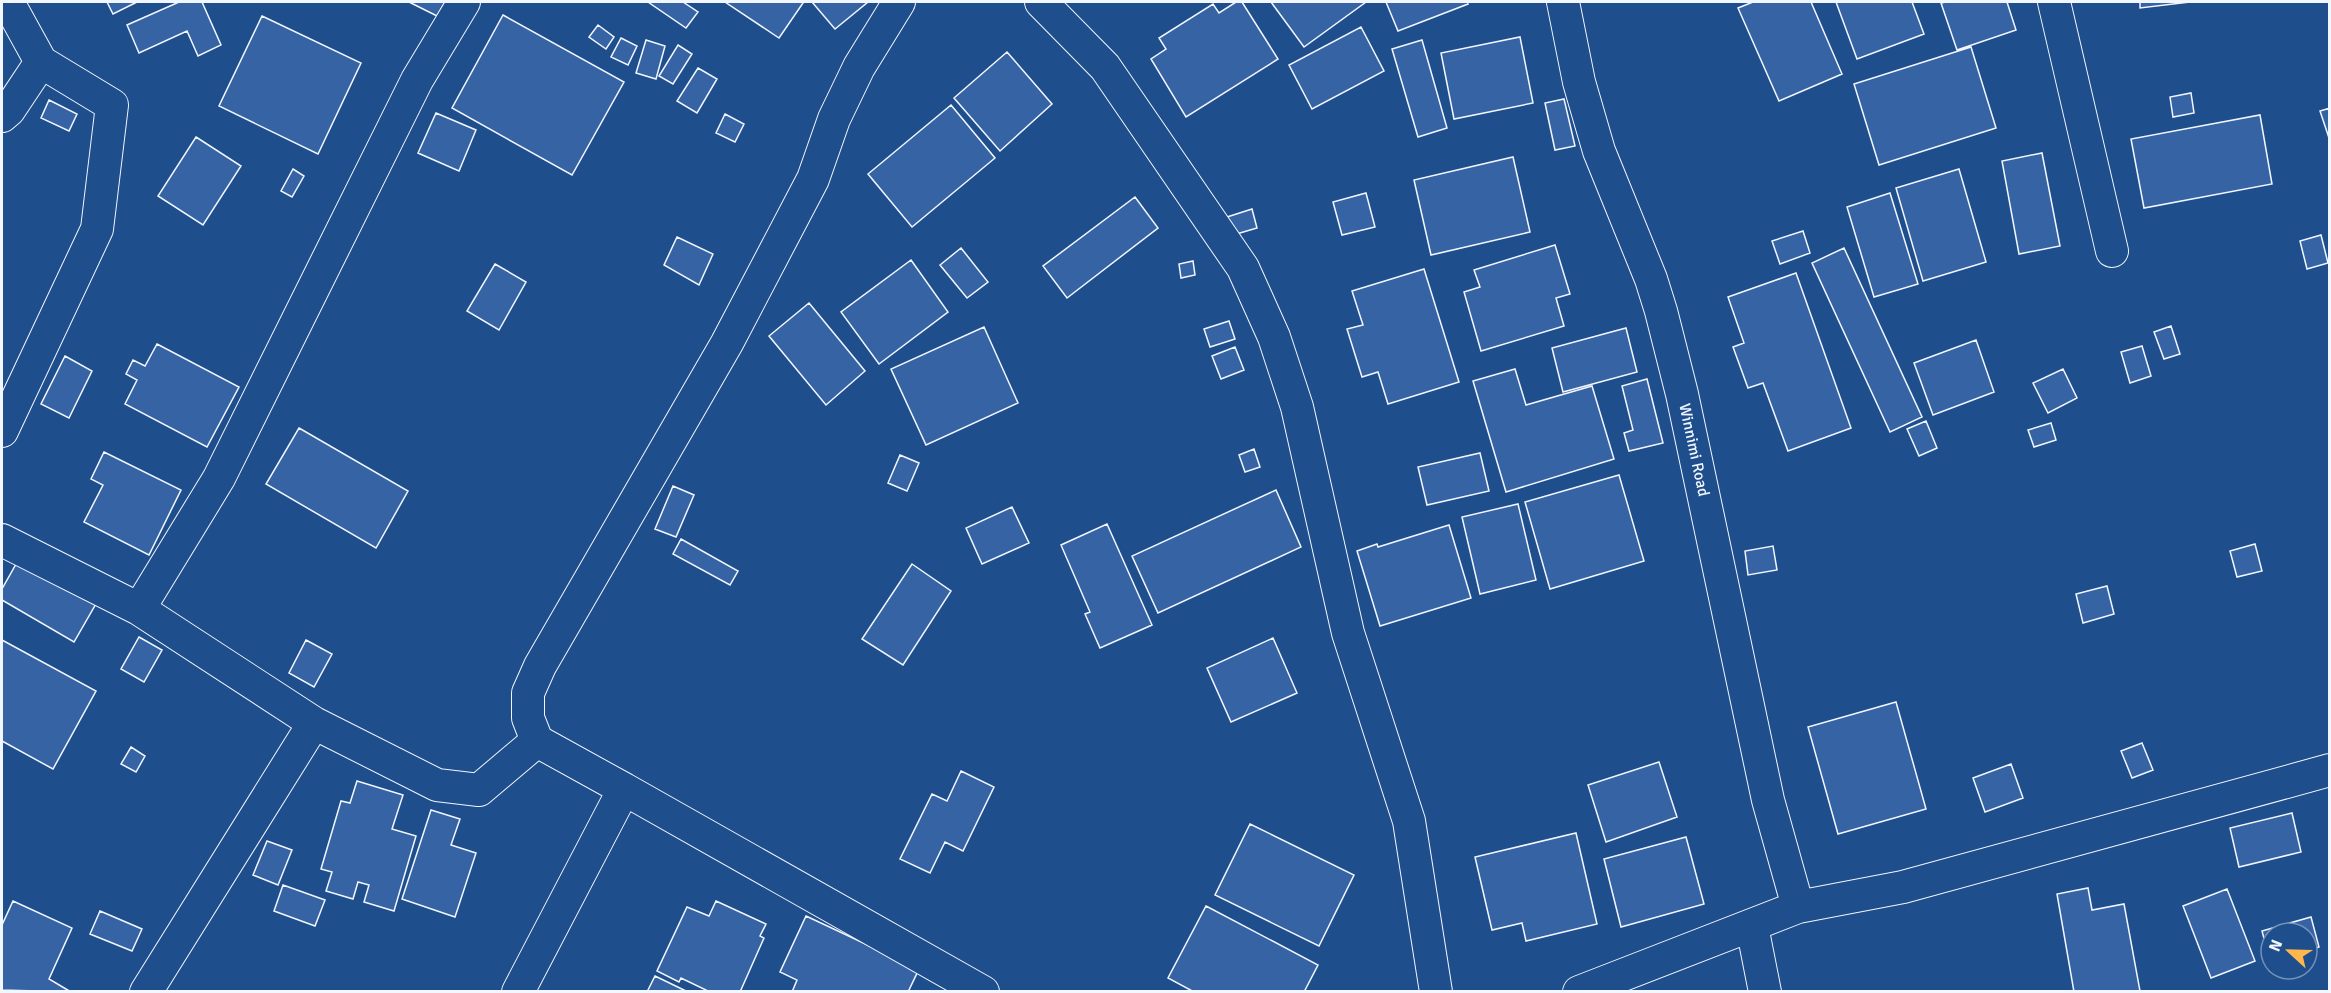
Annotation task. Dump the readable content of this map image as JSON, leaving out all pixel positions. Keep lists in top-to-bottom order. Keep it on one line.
{"streets":{"street":["Winnimi Road"]},"north":"left"}
